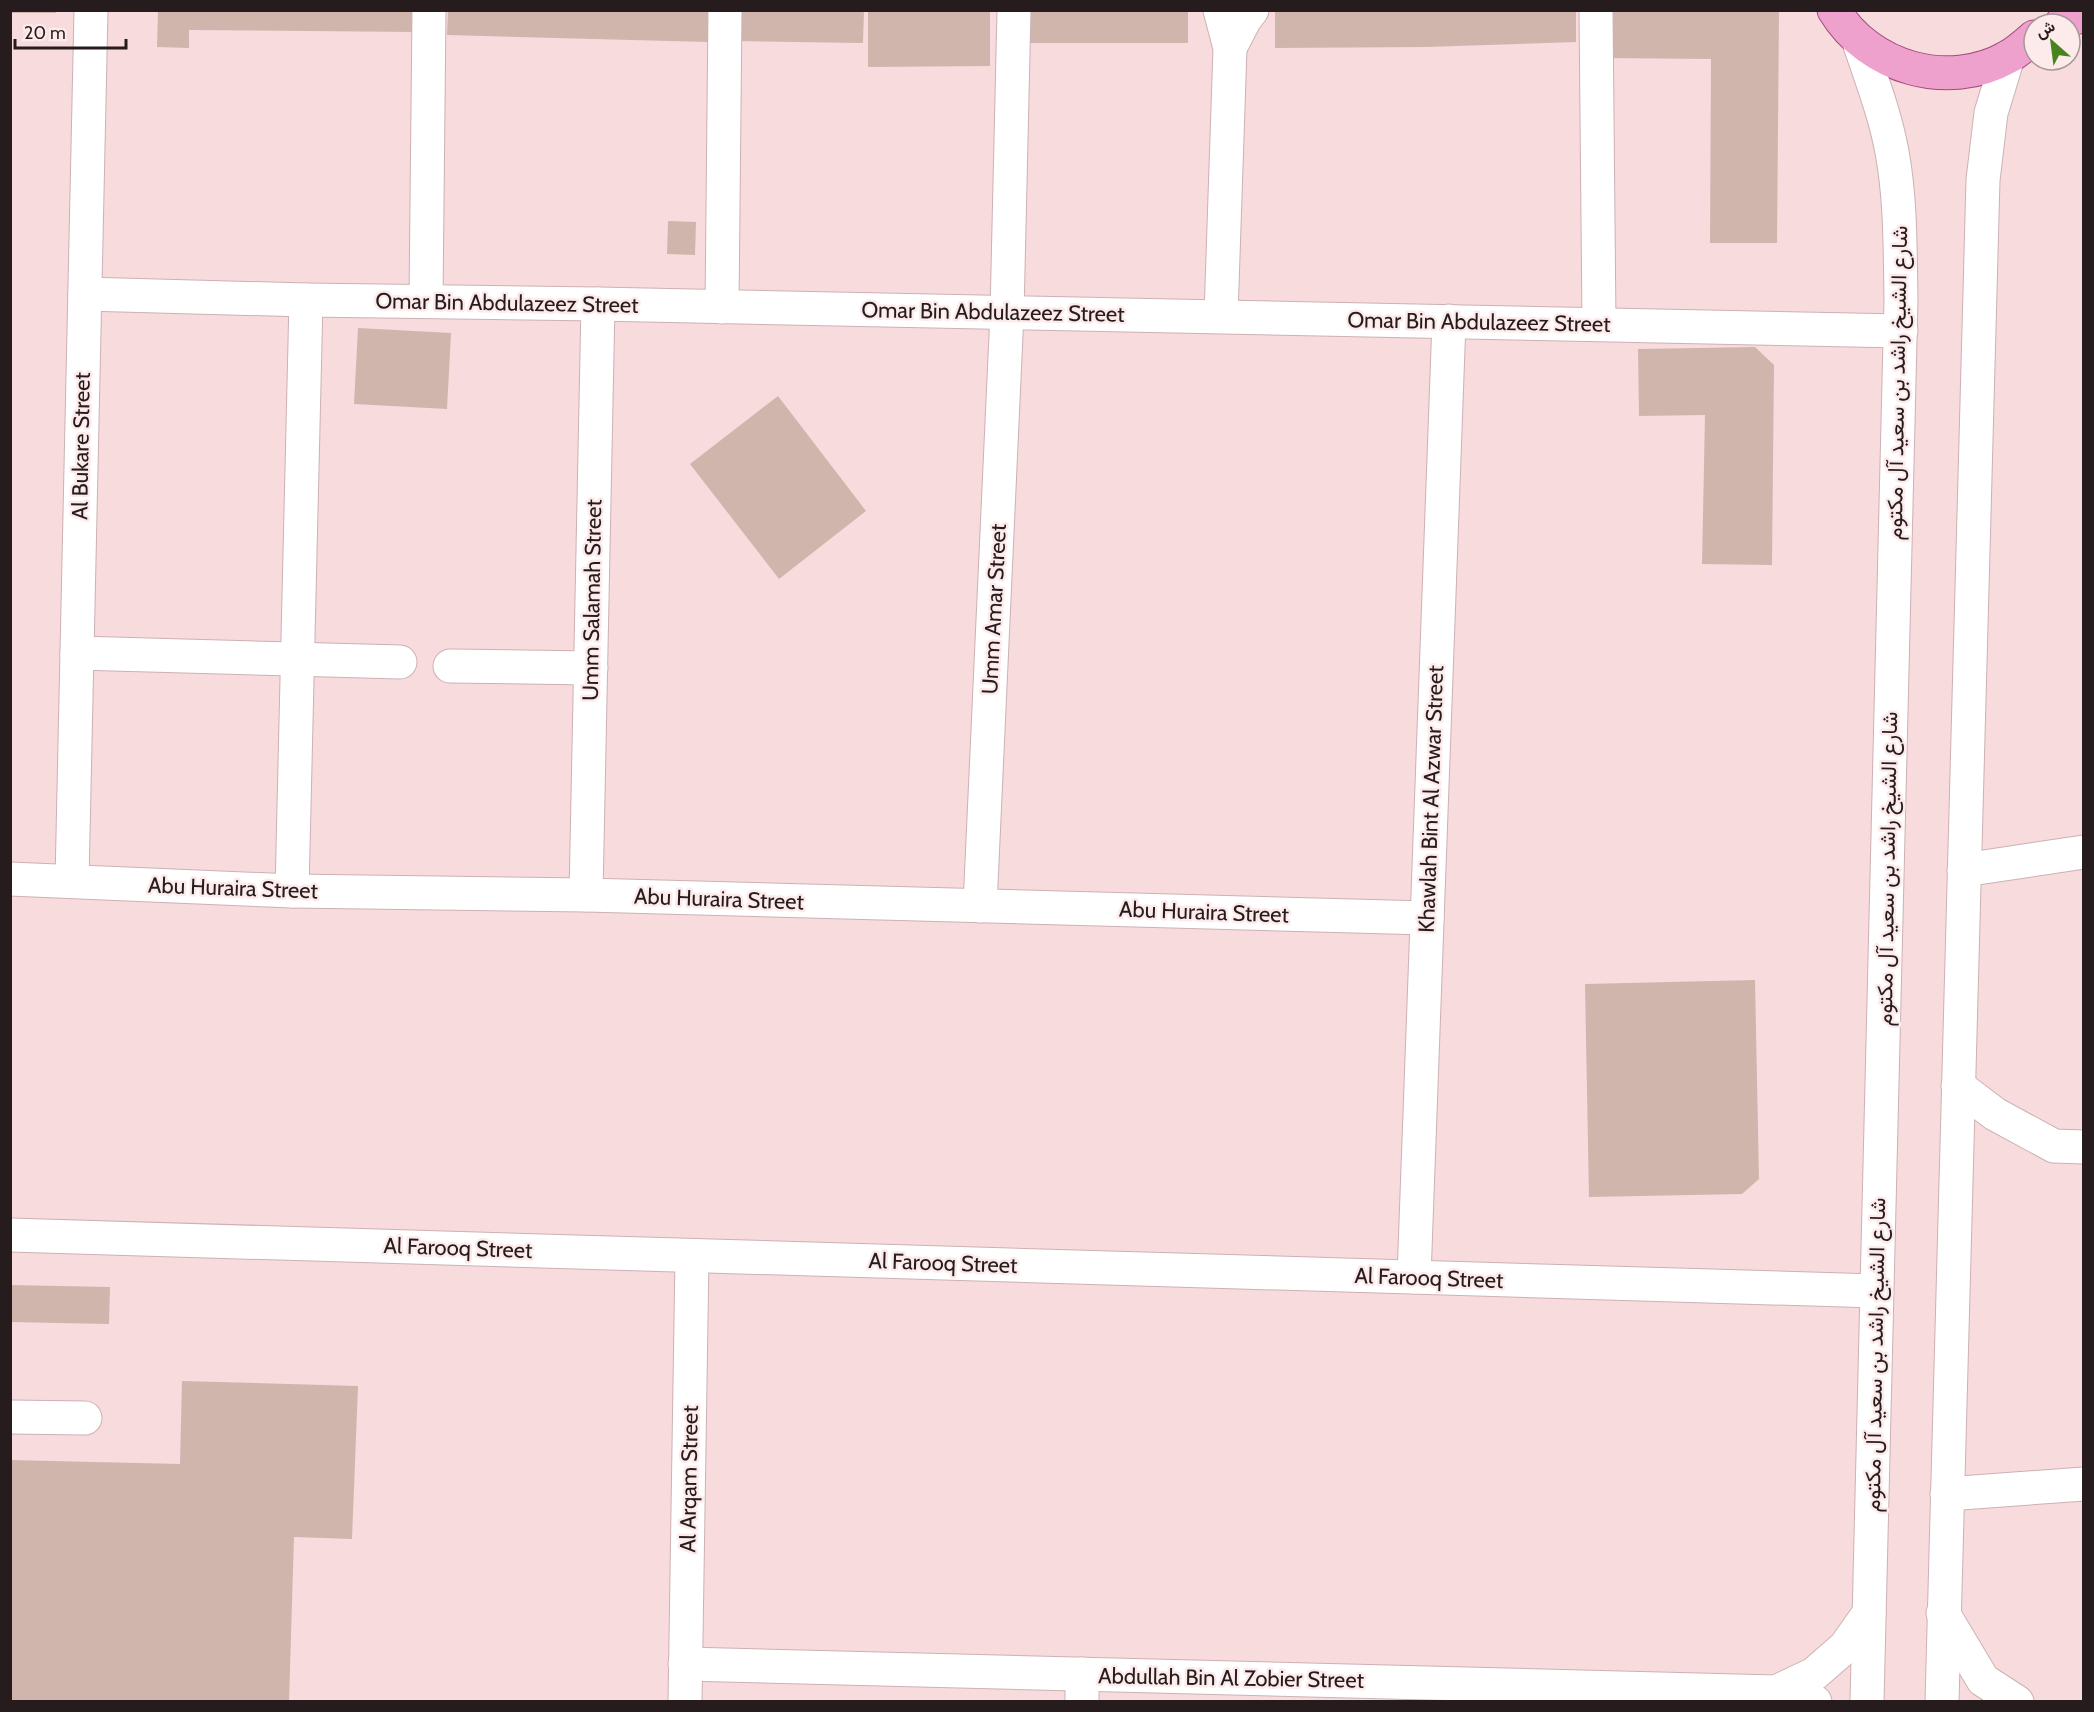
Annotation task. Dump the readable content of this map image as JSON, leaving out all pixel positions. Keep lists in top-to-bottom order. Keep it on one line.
{"streets":{"street":["Omar Bin Abdulazeez Street","شارع الشيخ راشد بن سعيد آل مكتوم","Al Bukare Street","Umm Salamah Street","Umm Amar Street","Khawlah Bint Al Azwar Street","Abu Huraira Street","Al Farooq Street","Al Arqam Street","Abdullah Bin Al Zobier Street"]},"crossings":[["Omar Bin Abdulazeez Street","شارع الشيخ راشد بن سعيد آل مكتوم"],["Omar Bin Abdulazeez Street","Al Bukare Street"],["Omar Bin Abdulazeez Street","Umm Salamah Street"],["Omar Bin Abdulazeez Street","Umm Amar Street"],["Omar Bin Abdulazeez Street","Khawlah Bint Al Azwar Street"],["شارع الشيخ راشد بن سعيد آل مكتوم","Al Farooq Street"],["شارع الشيخ راشد بن سعيد آل مكتوم","Abdullah Bin Al Zobier Street"],["Al Bukare Street","Abu Huraira Street"],["Umm Salamah Street","Abu Huraira Street"],["Umm Amar Street","Abu Huraira Street"],["Khawlah Bint Al Azwar Street","Abu Huraira Street"],["Khawlah Bint Al Azwar Street","Al Farooq Street"],["Al Farooq Street","Al Arqam Street"],["Al Arqam Street","Abdullah Bin Al Zobier Street"]],"scale_bar":"20 m","north":"top left"}
